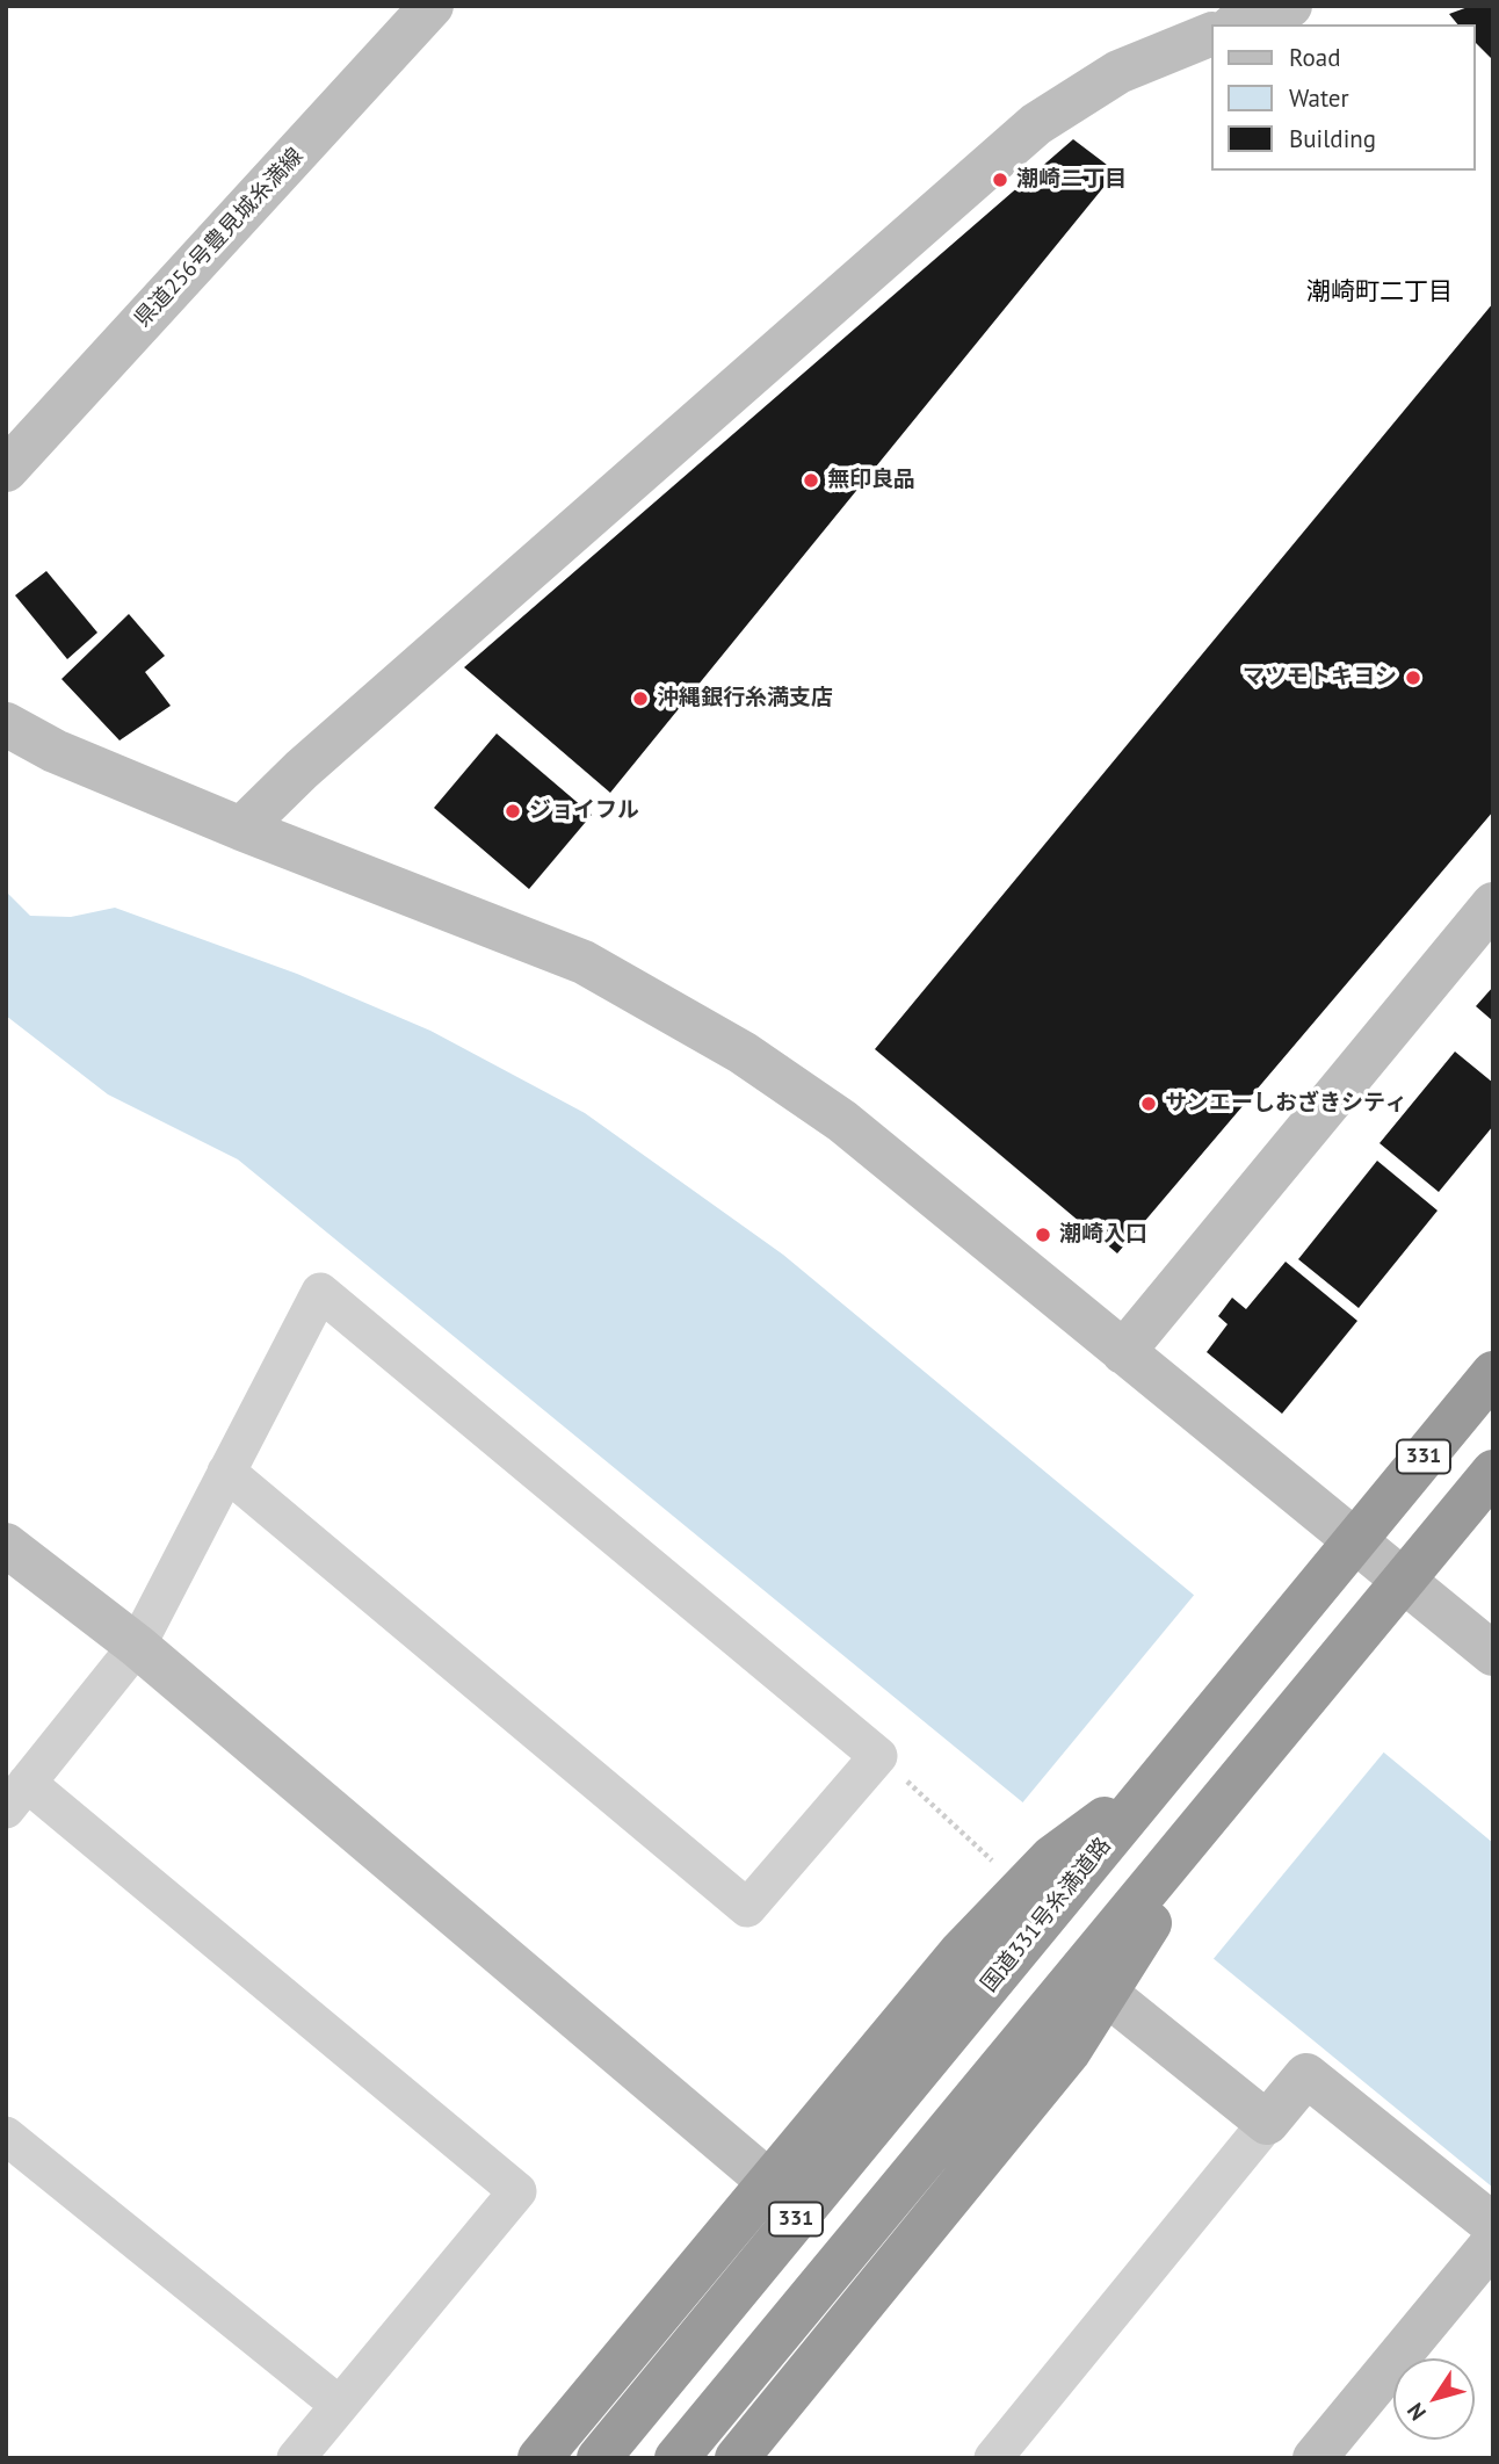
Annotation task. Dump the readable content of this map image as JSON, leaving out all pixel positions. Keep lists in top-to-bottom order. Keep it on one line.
{"streets":{"highway":["331","国道331号糸満道路"],"street":["県道256号豊見城糸満線"]},"districts":["潮崎町二丁目"],"places":["潮崎二丁目","無印良品","マツモトキヨシ","沖縄銀行糸満支店","ジョイフル","サンエーしおざきシティ","潮崎入口"],"legend":["Road","Water","Building"],"north":"bottom left"}
